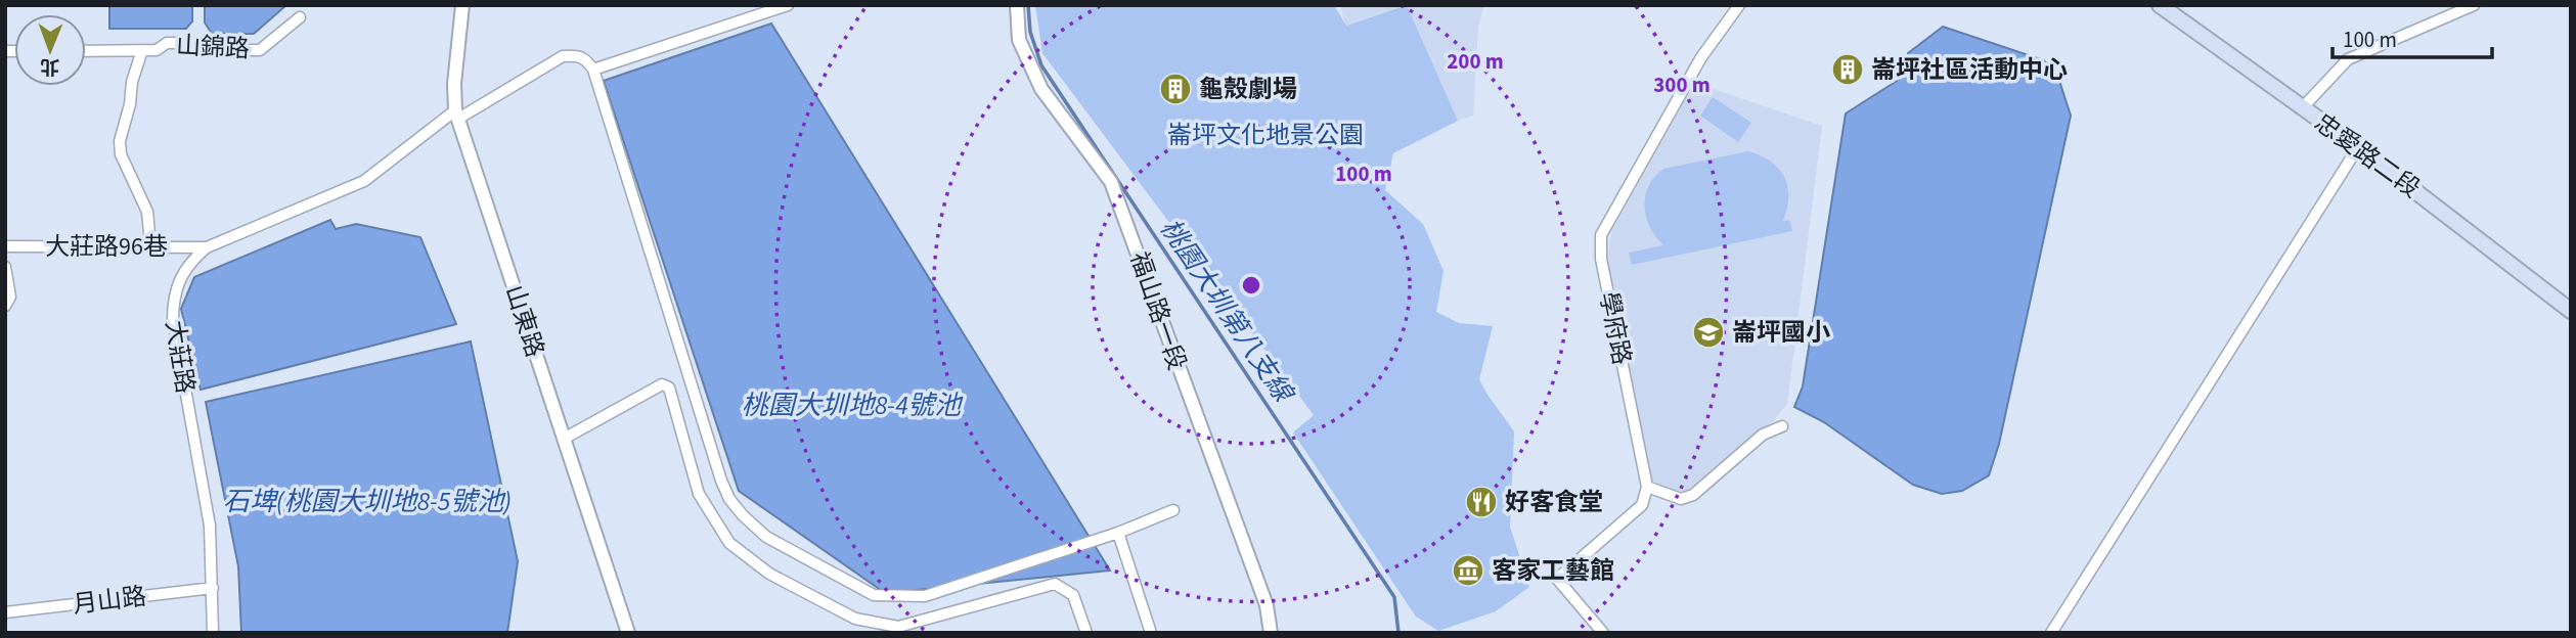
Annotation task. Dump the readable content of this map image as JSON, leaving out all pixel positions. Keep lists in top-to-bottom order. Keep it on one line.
{"streets":{"main road":["忠愛路二段"],"street":["山錦路","大莊路96巷","福山路一段","山東路","學府路","大莊路","月山路"]},"crossings":[["大莊路96巷","大莊路"],["山東路","大莊路"],["大莊路","月山路"]],"water":["桃園大圳第八支線","桃園大圳地8-4號池","石埤(桃園大圳地8-5號池)"],"parks":["崙坪文化地景公園"],"places":{"building":["崙坪社區活動中心","龜殼劇場"],"school or university":["崙坪國小"],"restaurant":["好客食堂"],"museum":["客家工藝館"]},"scale_bar":"100 m","north":"bottom","rings":["200 m","300 m","100 m"]}
